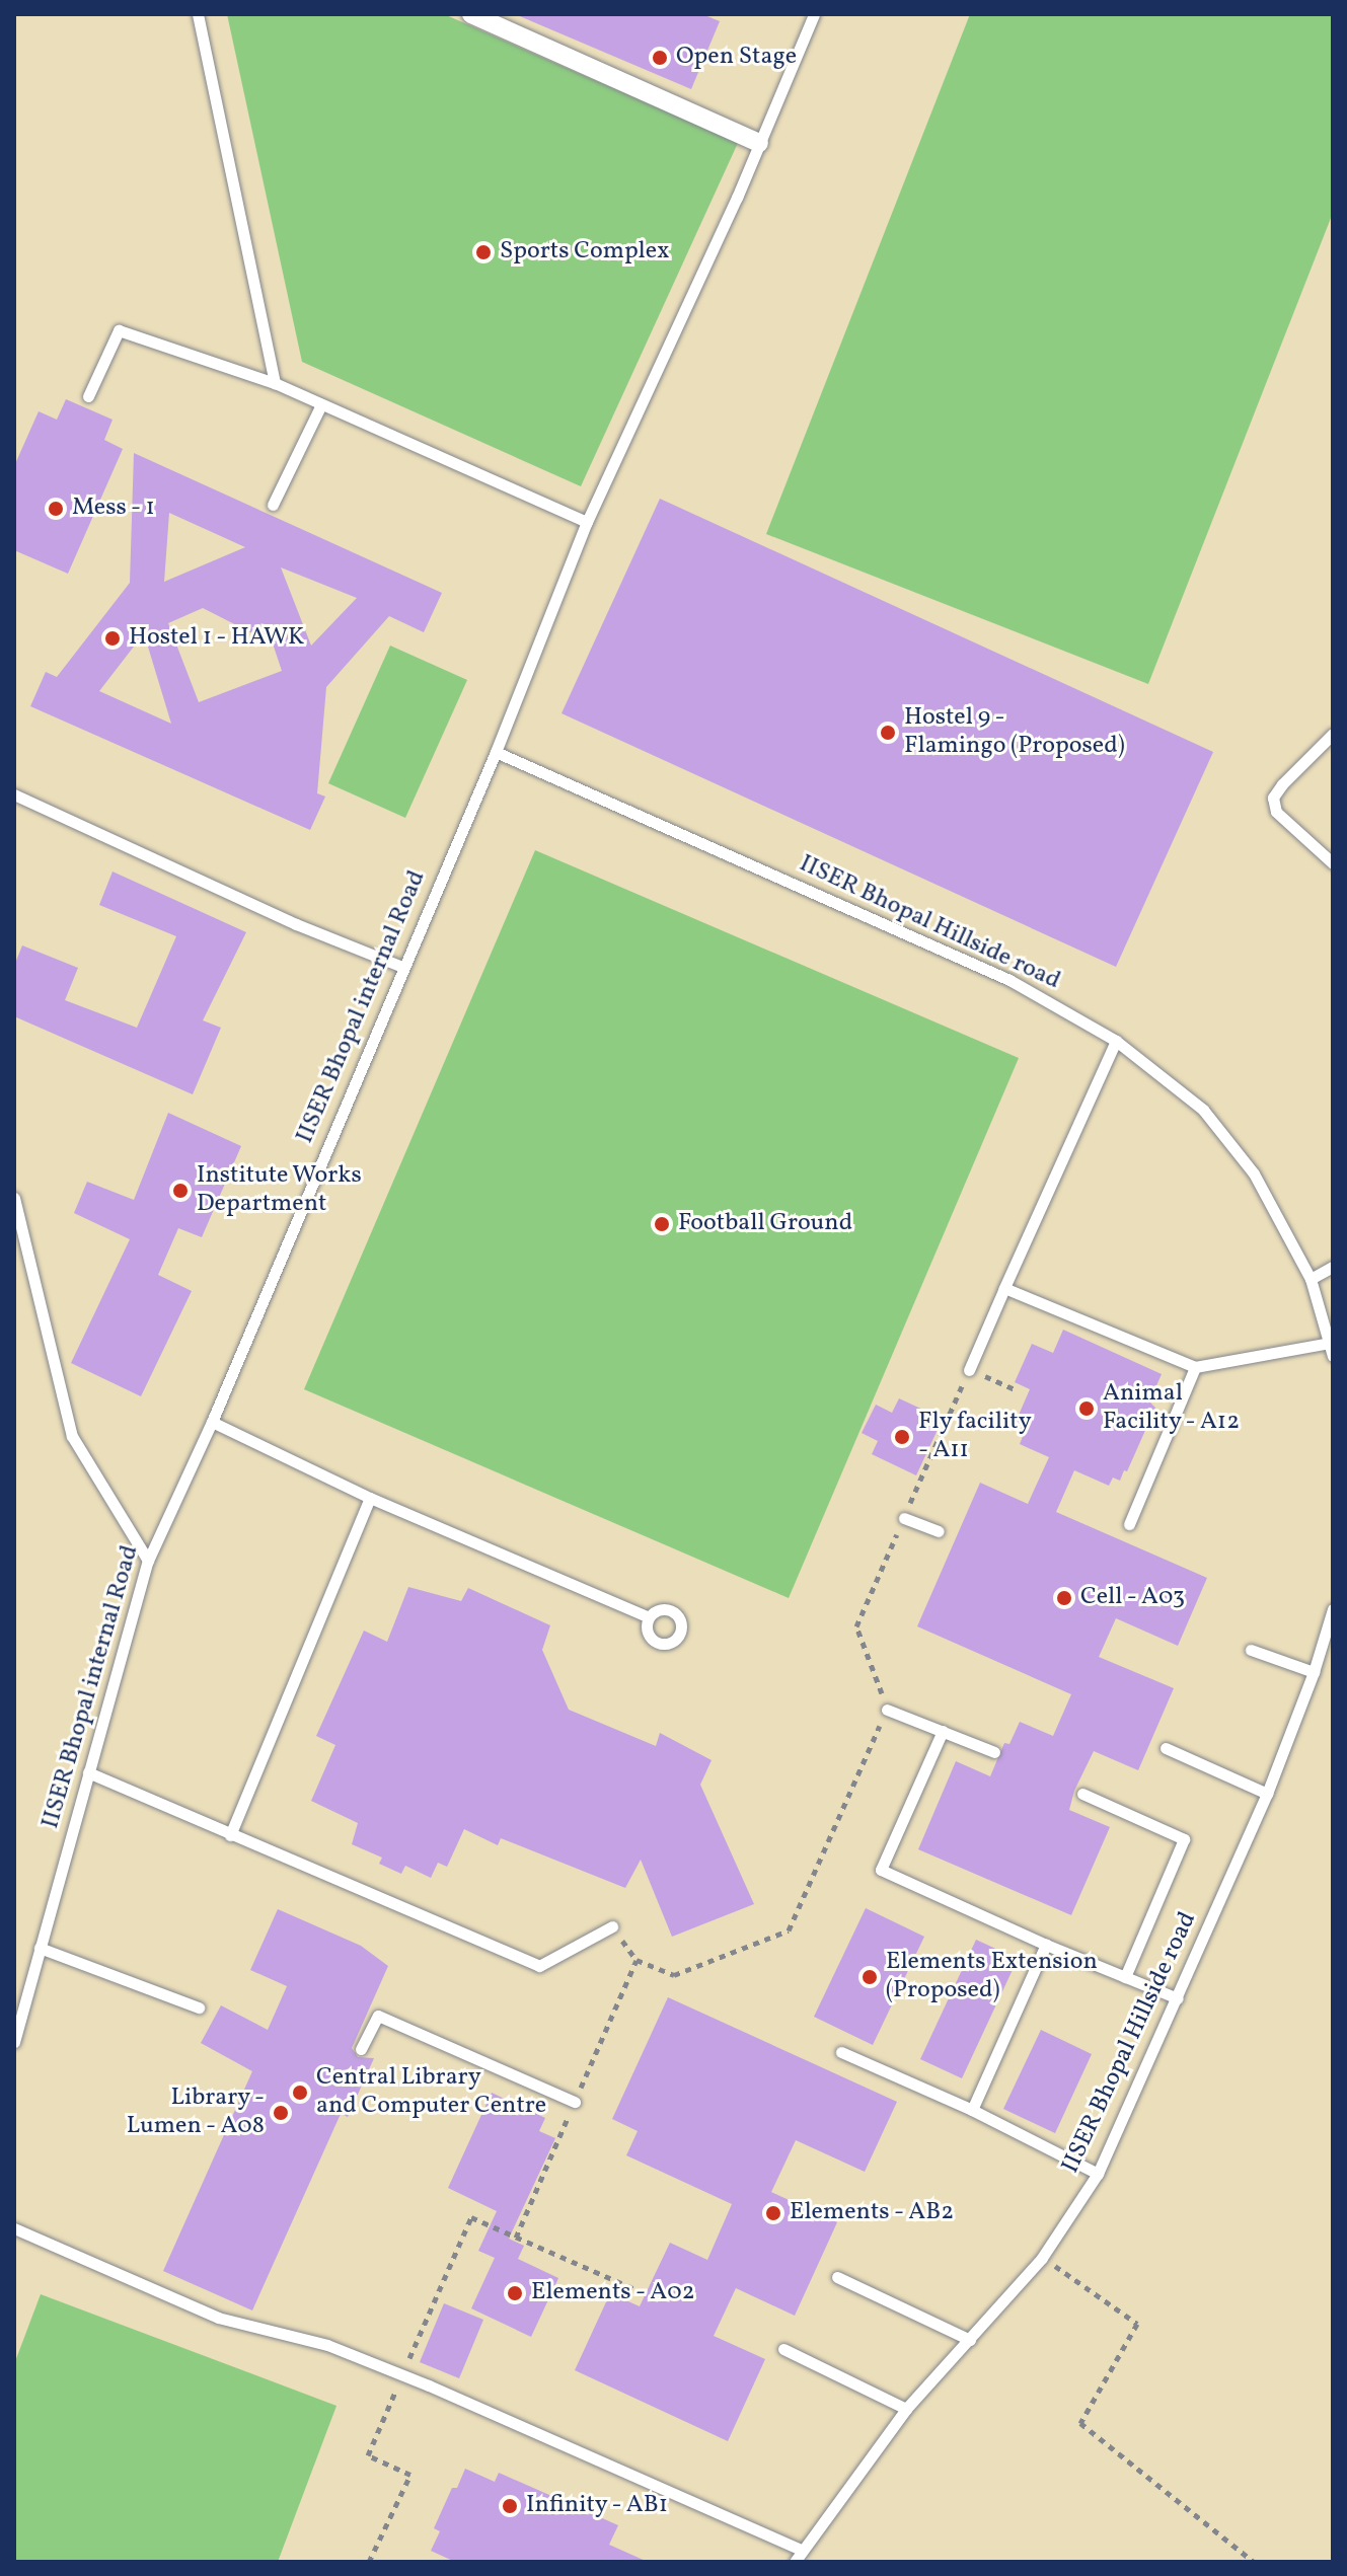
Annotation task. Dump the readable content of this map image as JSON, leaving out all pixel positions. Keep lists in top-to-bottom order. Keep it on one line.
{"streets":{"lane":["IISER Bhopal Hillside road","IISER Bhopal internal Road"]},"crossings":[["IISER Bhopal Hillside road","IISER Bhopal internal Road"]],"places":["Open Stage","Sports Complex","Mess - 1","Hostel 1 - HAWK","Hostel 9 - Flamingo (Proposed)","Institute Works Department","Football Ground","Animal Facility - A12","Fly facility - A11","Cell - A03","Elements Extension (Proposed)","Central Library and Computer Centre","Library - Lumen - A08","Elements - AB2","Elements - A02","Infinity - AB1"]}
